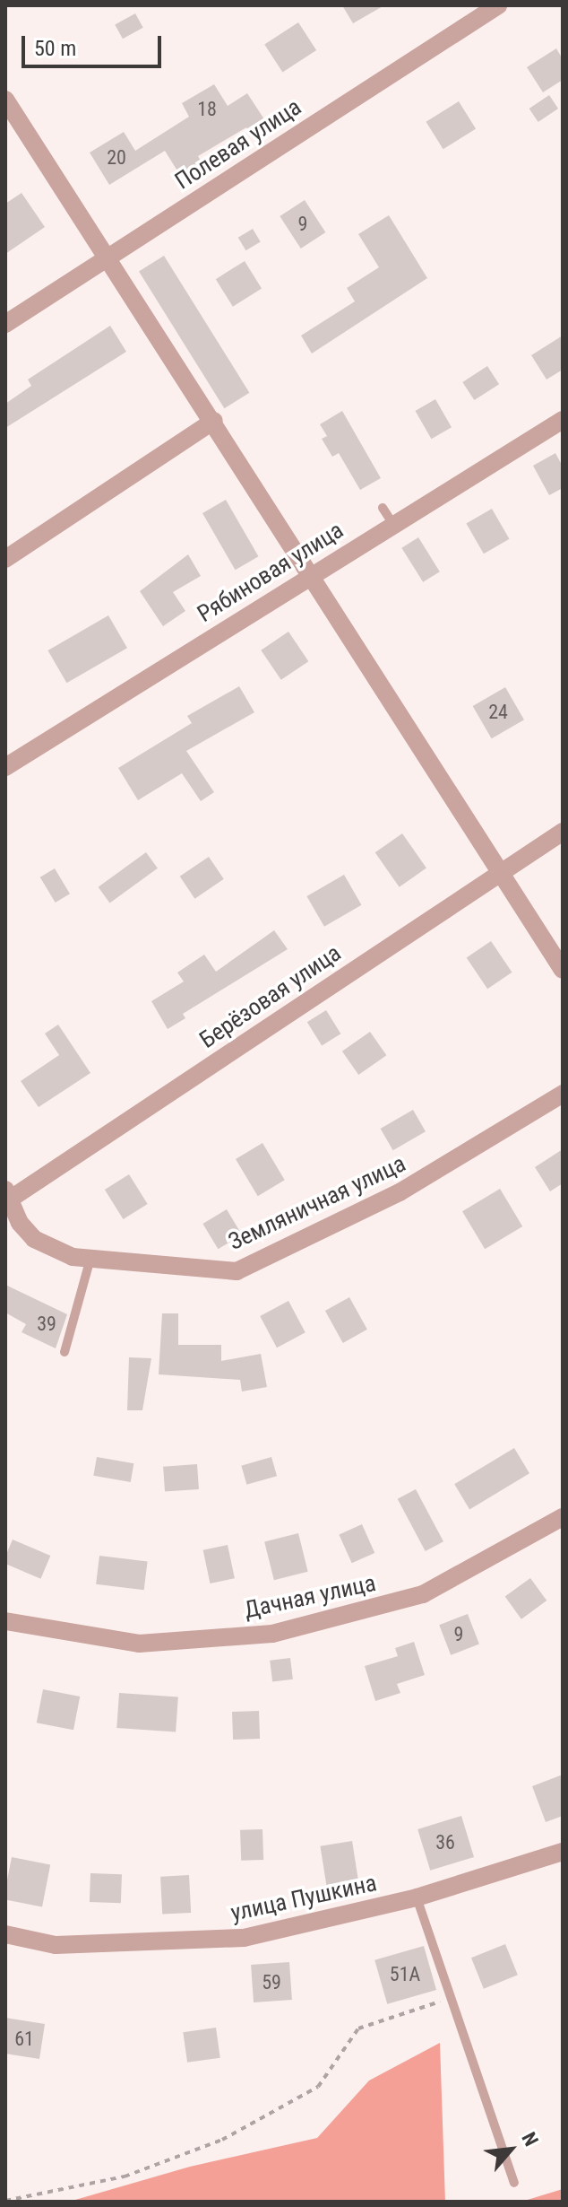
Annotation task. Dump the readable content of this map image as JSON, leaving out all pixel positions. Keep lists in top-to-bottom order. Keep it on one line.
{"streets":{"street":["Полевая улица","Рябиновая улица","Берёзовая улица","Земляничная улица","Дачная улица","улица Пушкина"]},"crossings":[["Берёзовая улица","Земляничная улица"]],"house_numbers":["18","20","9","24","39","9","36","51А","59","61"],"scale_bar":"50 m","north":"top right"}
